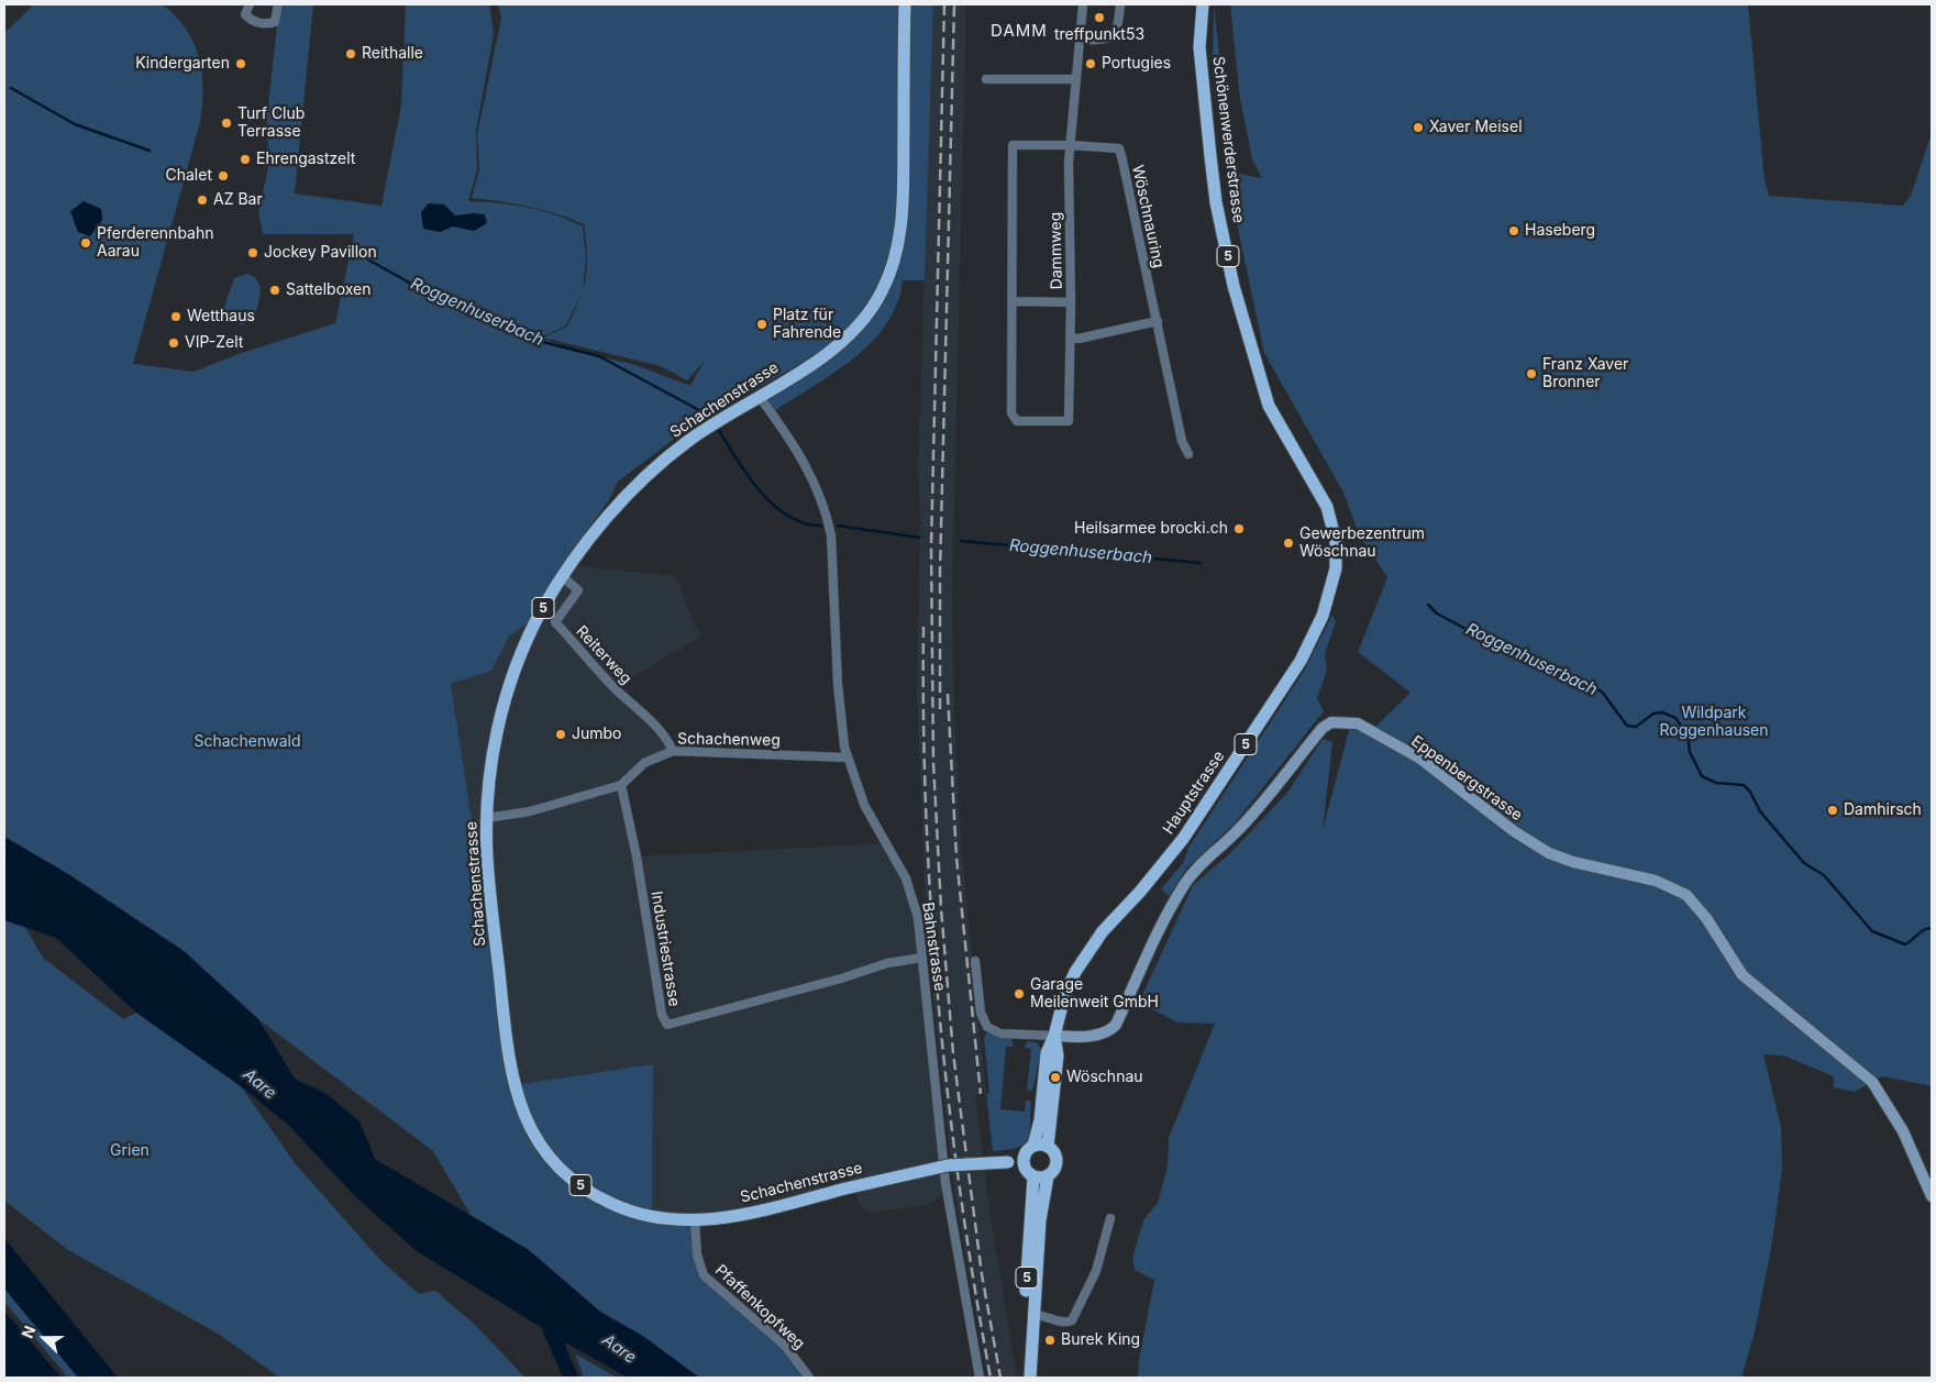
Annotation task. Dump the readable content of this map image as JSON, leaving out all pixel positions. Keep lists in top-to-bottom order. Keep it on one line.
{"streets":{"main road":["Schönenwerderstrasse","5","Schachenstrasse","Hauptstrasse"],"street":["Wöschnauring","Dammweg","Reiterweg","Schachenweg","Eppenbergstrasse","Bahnstrasse","Industriestrasse","Pfaffenkopfweg"]},"crossings":[["Schönenwerderstrasse","Hauptstrasse"],["Wöschnauring","Dammweg"],["5","Schachenstrasse"],["5","Hauptstrasse"],["Schachenstrasse","Reiterweg"],["Schachenstrasse","Hauptstrasse"],["Schachenstrasse","Bahnstrasse"],["Schachenstrasse","Pfaffenkopfweg"],["Reiterweg","Schachenweg"],["Schachenweg","Bahnstrasse"],["Schachenweg","Industriestrasse"],["Eppenbergstrasse","Hauptstrasse"],["Bahnstrasse","Industriestrasse"]],"districts":["DAMM"],"water":["Roggenhuserbach","Aare"],"parks":["Wildpark Roggenhausen","Schachenwald","Grien"],"places":["treffpunkt53","Reithalle","Kindergarten","Portugies","Turf Club Terrasse","Xaver Meisel","Ehrengastzelt","Chalet","AZ Bar","Haseberg","Pferderennbahn Aarau","Jockey Pavillon","Sattelboxen","Wetthaus","Platz für Fahrende","VIP-Zelt","Franz Xaver Bronner","Heilsarmee brocki.ch","Gewerbezentrum Wöschnau","Jumbo","Damhirsch","Garage Meilenweit GmbH","Wöschnau","Burek King"],"north":"left"}
